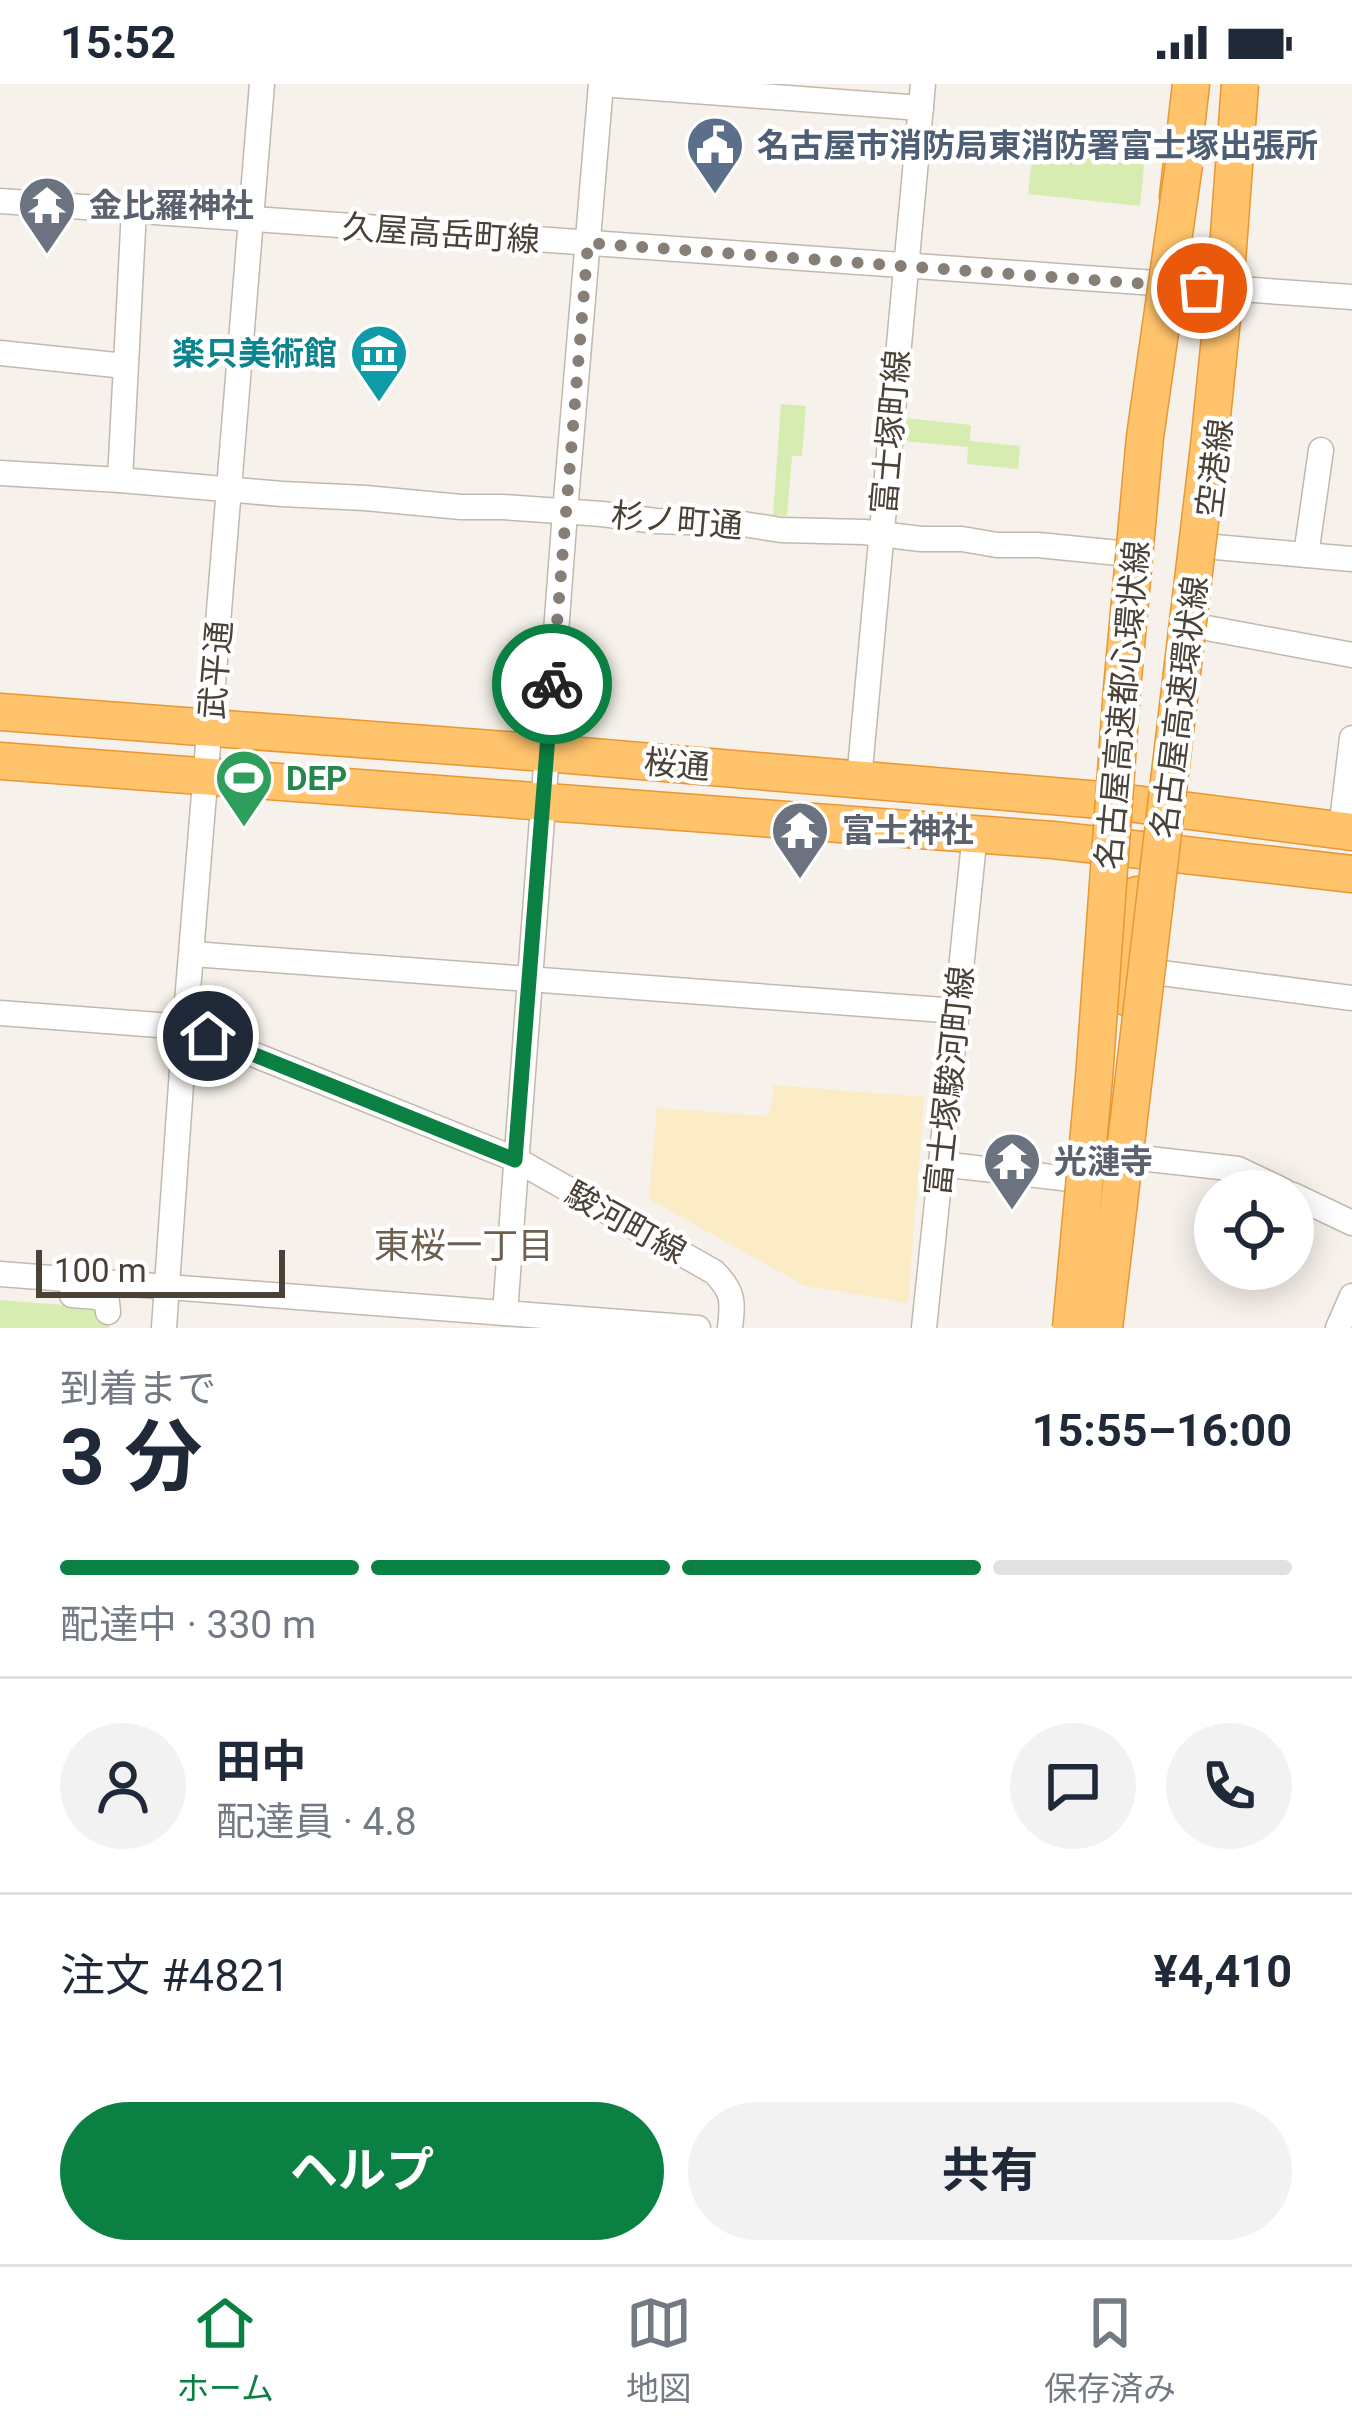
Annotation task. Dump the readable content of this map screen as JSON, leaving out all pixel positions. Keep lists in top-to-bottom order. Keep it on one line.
{"streets":{"highway":["空港線","名古屋高速都心環状線","名古屋高速環状線","桜通"],"street":["久屋高岳町線","富士塚町線","杉ノ町通","武平通","富士塚駿河町線","駿河町線"]},"crossings":[["久屋高岳町線","富士塚町線"],["久屋高岳町線","空港線"],["久屋高岳町線","武平通"],["富士塚町線","杉ノ町通"],["富士塚町線","桜通"],["空港線","杉ノ町通"],["空港線","名古屋高速都心環状線"],["空港線","桜通"],["杉ノ町通","武平通"],["武平通","桜通"],["武平通","駿河町線"],["桜通","富士塚駿河町線"]],"districts":["東桜一丁目"],"places":{"public building":["名古屋市消防局東消防署富士塚出張所"],"temple":["金比羅神社","富士神社","光漣寺"],"museum":["楽只美術館"],"sports":["DEP"]},"scale_bar":"100 m","page":{"status":"15:52","scale":"100 m","heading":["3 分","到着まで","15:55–16:00"],"panel":["田中","配達員 · 4.8","注文 #4821","¥4,410"],"bar":"配達中 · 330 m","buttons":["ヘルプ","共有"],"tabs":["ホーム","地図","保存済み"]}}
